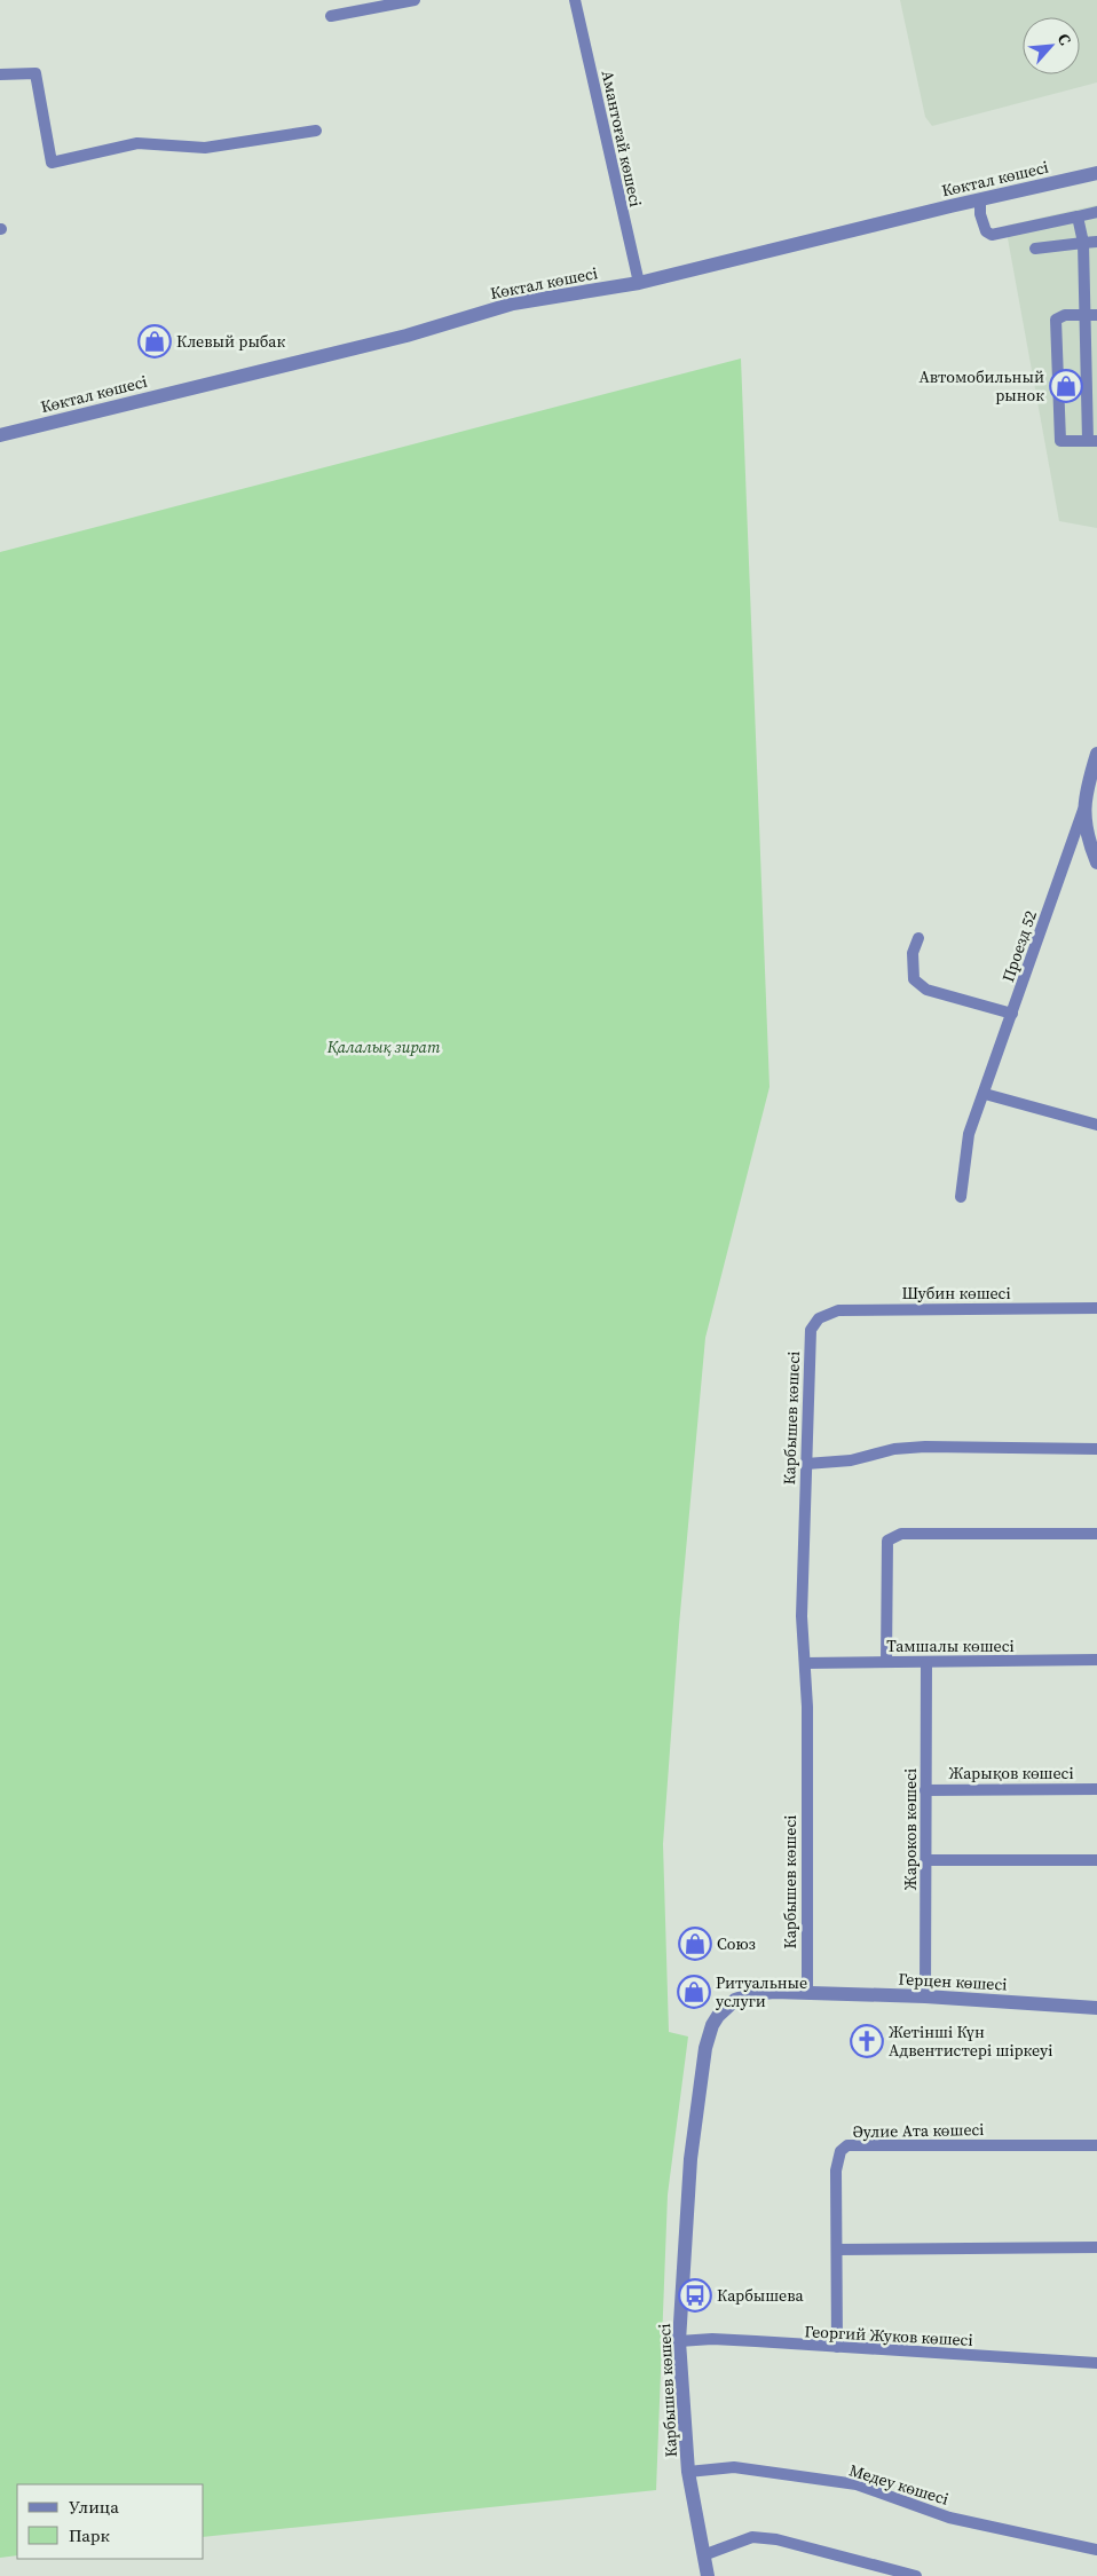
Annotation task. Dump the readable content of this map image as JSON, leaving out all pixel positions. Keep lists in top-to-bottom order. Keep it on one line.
{"streets":{"street":["Амантоғай көшесі","Көктал көшесі","Проезд 52","Шубин көшесі","Карбышев көшесі","Тамшалы көшесі","Жарықов көшесі","Жароков көшесі","Герцен көшесі","Әулие Ата көшесі","Георгий Жуков көшесі","Медеу көшесі"]},"crossings":[["Амантоғай көшесі","Көктал көшесі"],["Шубин көшесі","Карбышев көшесі"],["Карбышев көшесі","Тамшалы көшесі"],["Карбышев көшесі","Герцен көшесі"],["Карбышев көшесі","Георгий Жуков көшесі"],["Карбышев көшесі","Медеу көшесі"],["Тамшалы көшесі","Жароков көшесі"],["Жарықов көшесі","Жароков көшесі"],["Жароков көшесі","Герцен көшесі"],["Әулие Ата көшесі","Георгий Жуков көшесі"]],"parks":["Қалалық зират"],"places":{"shop":["Клевый рыбак","Автомобильный рынок","Союз","Ритуальные услуги"],"church":["Жетінші Күн Адвентистері шіркеуі"],"bus stop":["Карбышева"]},"legend":["Улица","Парк"],"north":"top right"}
